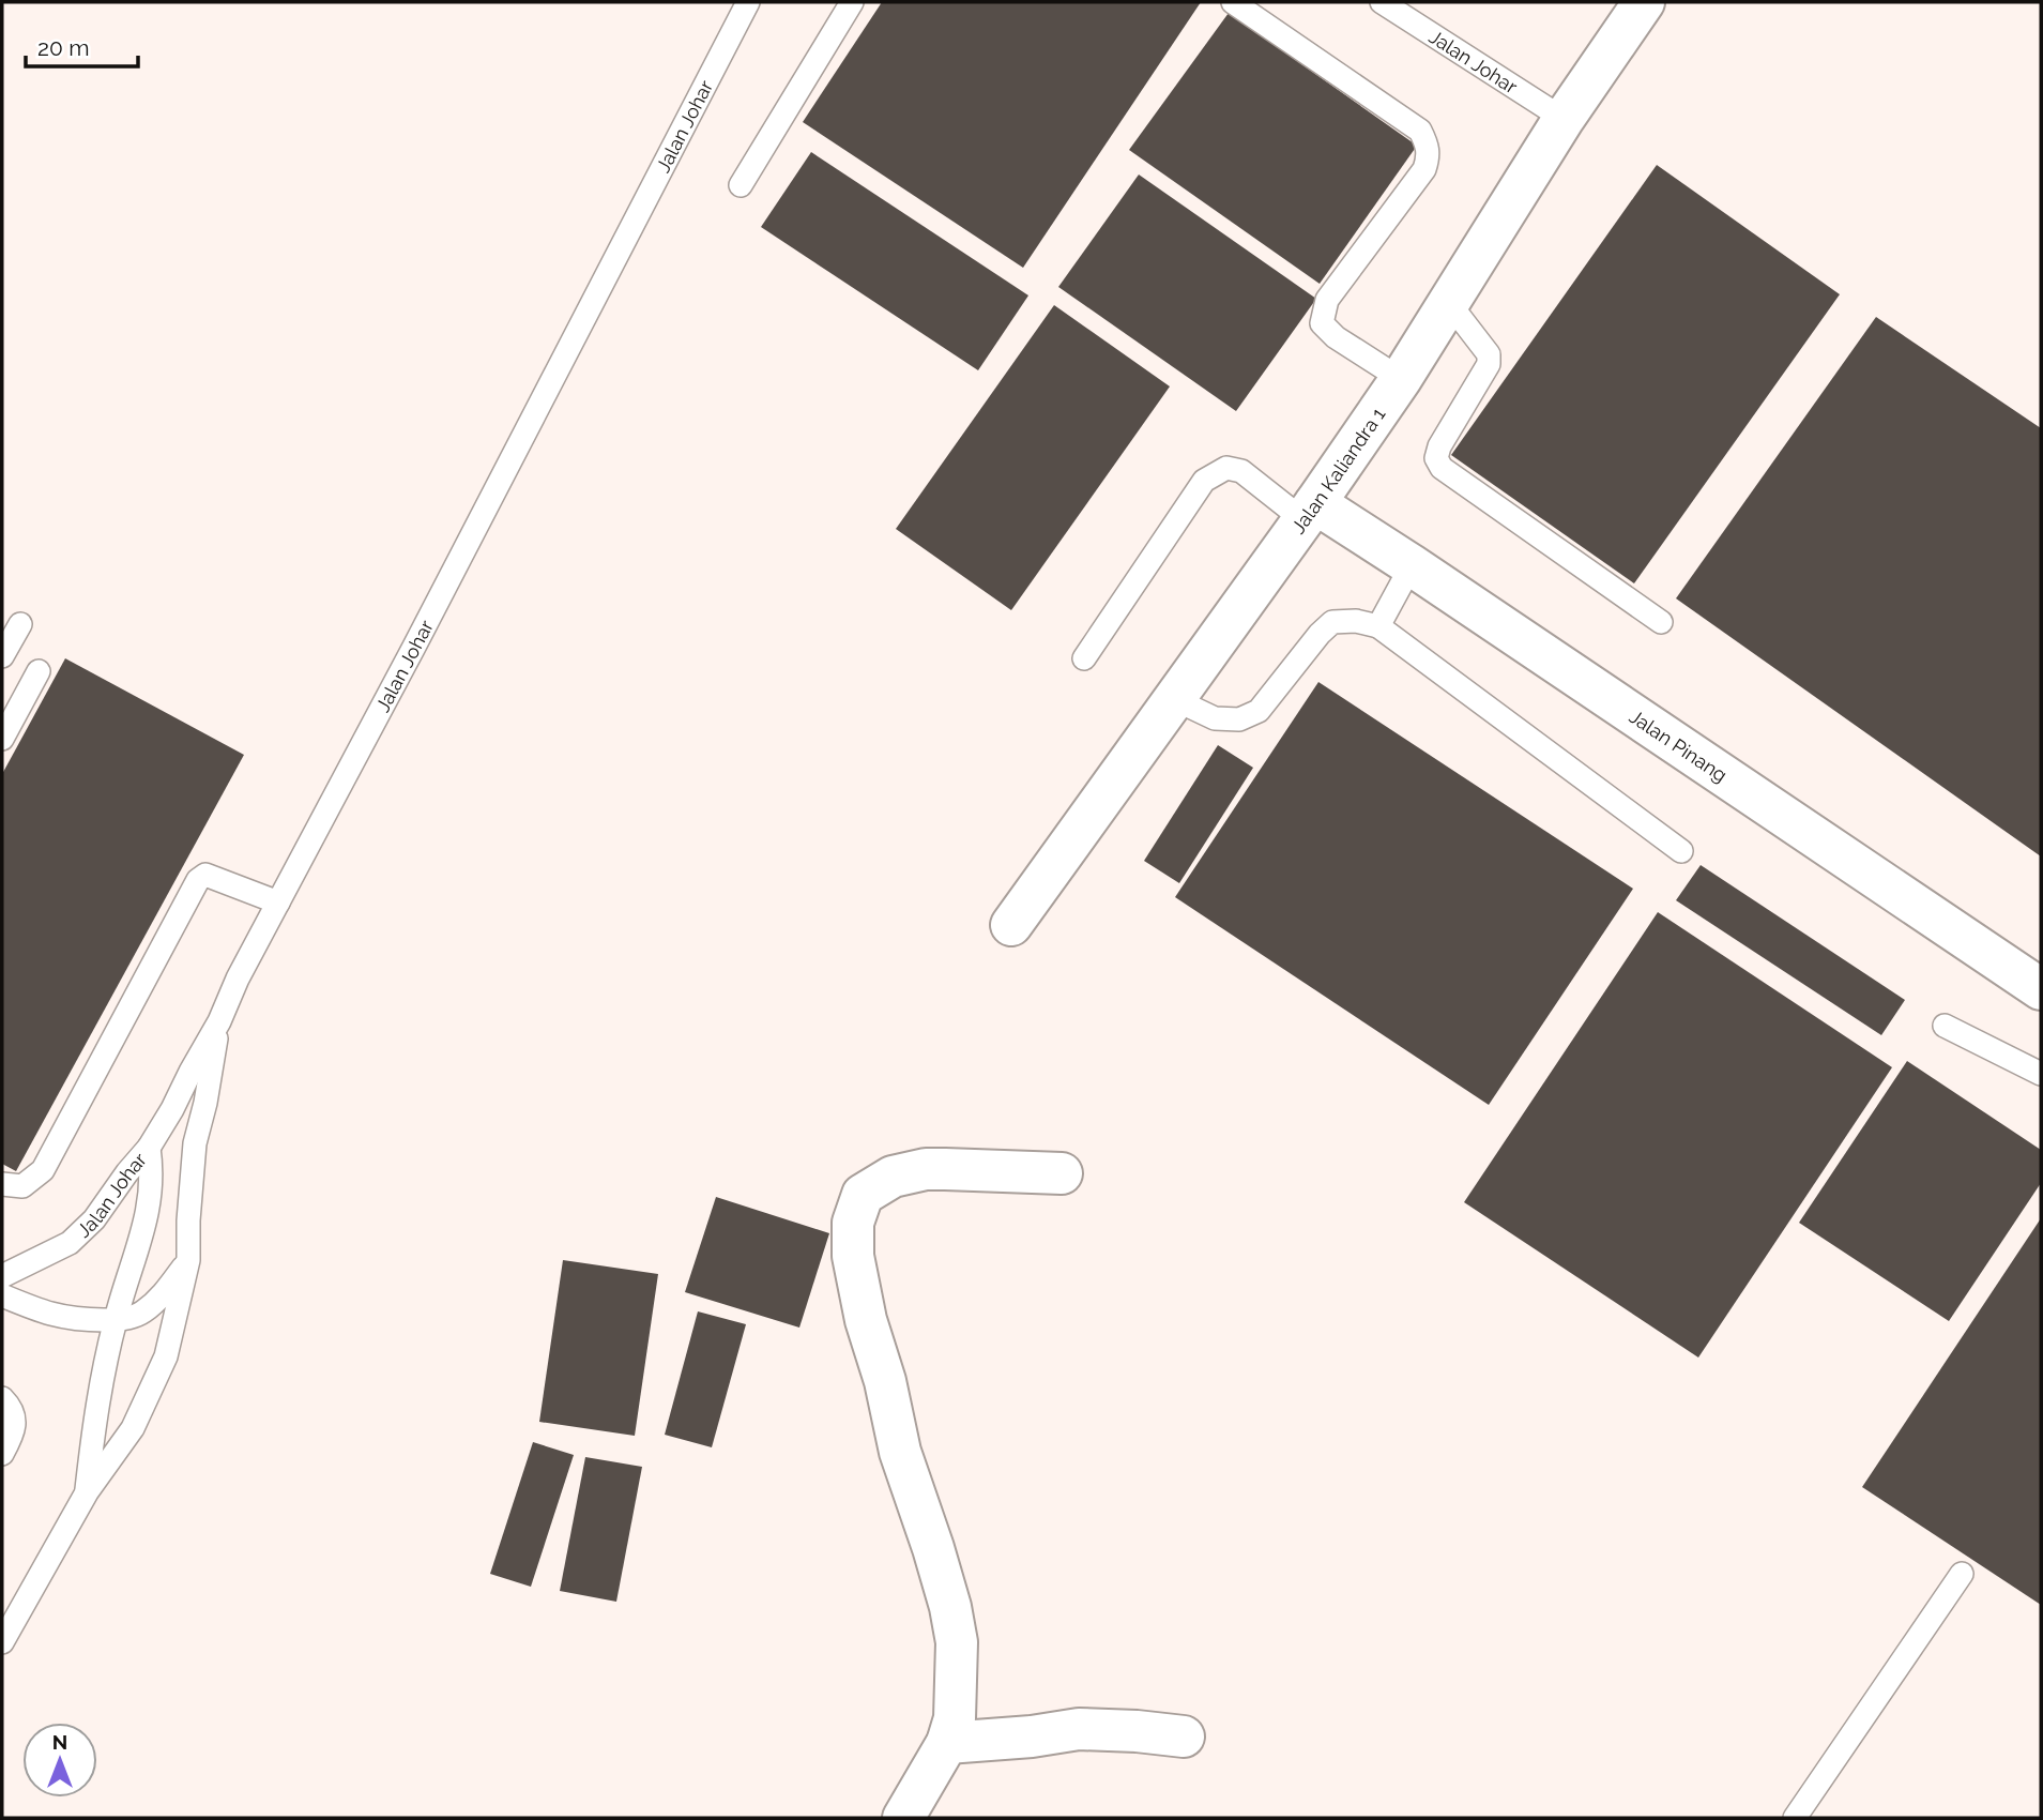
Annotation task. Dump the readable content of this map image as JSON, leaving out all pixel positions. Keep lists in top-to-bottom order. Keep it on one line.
{"streets":{"street":["Jalan Kaliandra 1","Jalan Pinang"],"lane":["Jalan Johar"]},"crossings":[["Jalan Johar","Jalan Kaliandra 1"],["Jalan Kaliandra 1","Jalan Pinang"]],"scale_bar":"20 m","north":"top"}
